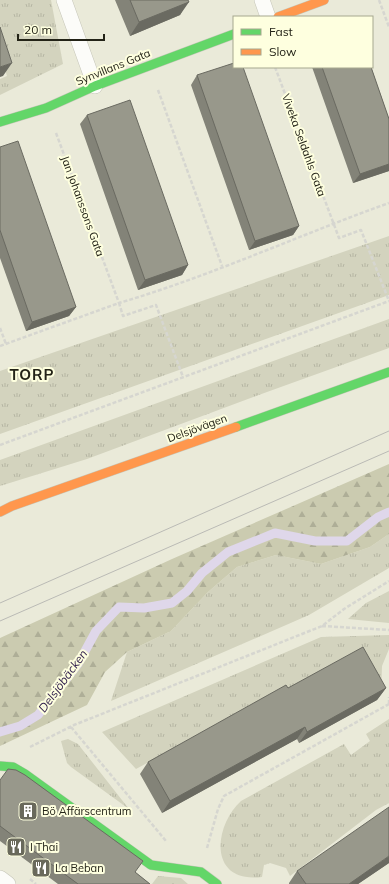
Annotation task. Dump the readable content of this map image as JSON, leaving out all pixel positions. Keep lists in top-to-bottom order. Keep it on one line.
{"streets":{"street":["Synvillans Gata","Delsjövägen"],"path":["Viveka Seldahls Gata","Jan Johanssons Gata"]},"crossings":[["Synvillans Gata","Jan Johanssons Gata"]],"districts":["TORP"],"water":["Delsjöbäcken"],"places":{"building":["Bö Affärscentrum"],"restaurant":["I Thai","La Beban"]},"legend":["Fast","Slow"],"scale_bar":"20 m"}
